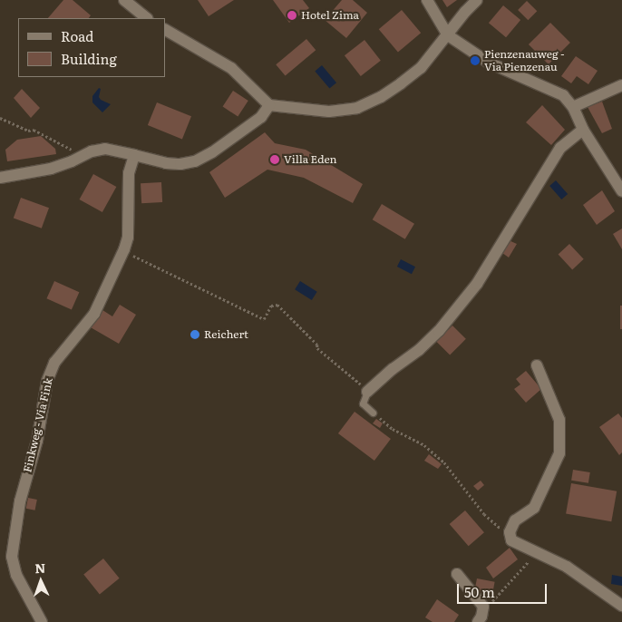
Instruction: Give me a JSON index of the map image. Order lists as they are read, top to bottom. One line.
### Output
{"streets":{"street":["Finkweg - Via Fink"]},"places":["Hotel Zima","Pienzenauweg - Via Pienzenau","Villa Eden","Reichert"],"legend":["Road","Building"],"scale_bar":"50 m","north":"top"}
